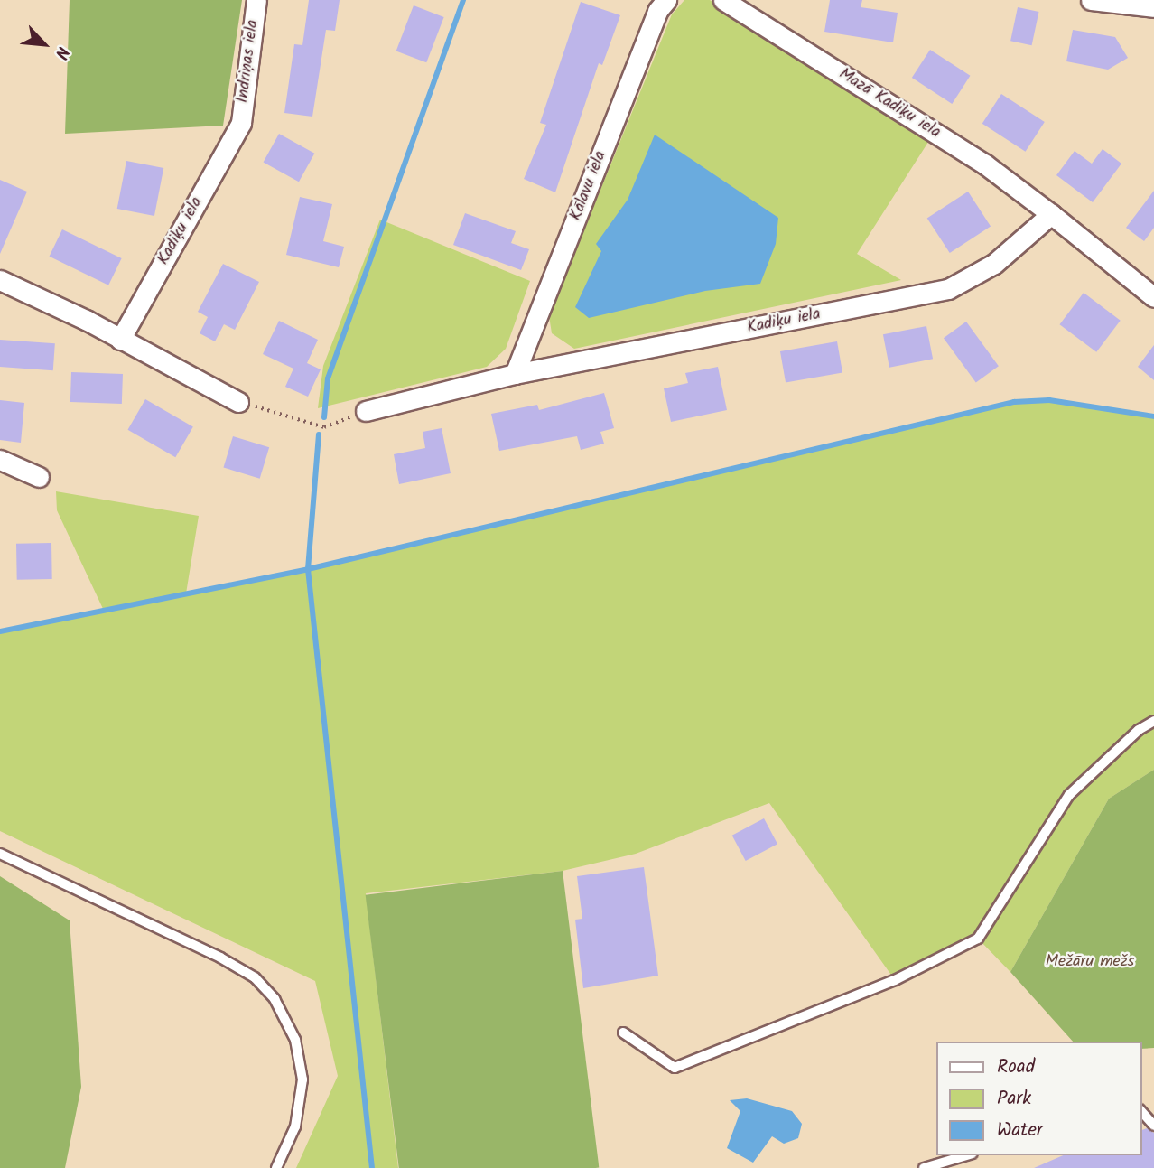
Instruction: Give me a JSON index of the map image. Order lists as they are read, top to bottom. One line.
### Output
{"streets":{"street":["Indriņas iela","Mazā Kadiķu iela","Kālavu iela","Kadiķu iela"]},"crossings":[["Indriņas iela","Kadiķu iela"],["Mazā Kadiķu iela","Kadiķu iela"],["Kālavu iela","Kadiķu iela"]],"parks":["Mežāru mežs"],"legend":["Road","Park","Water"],"north":"bottom right"}
